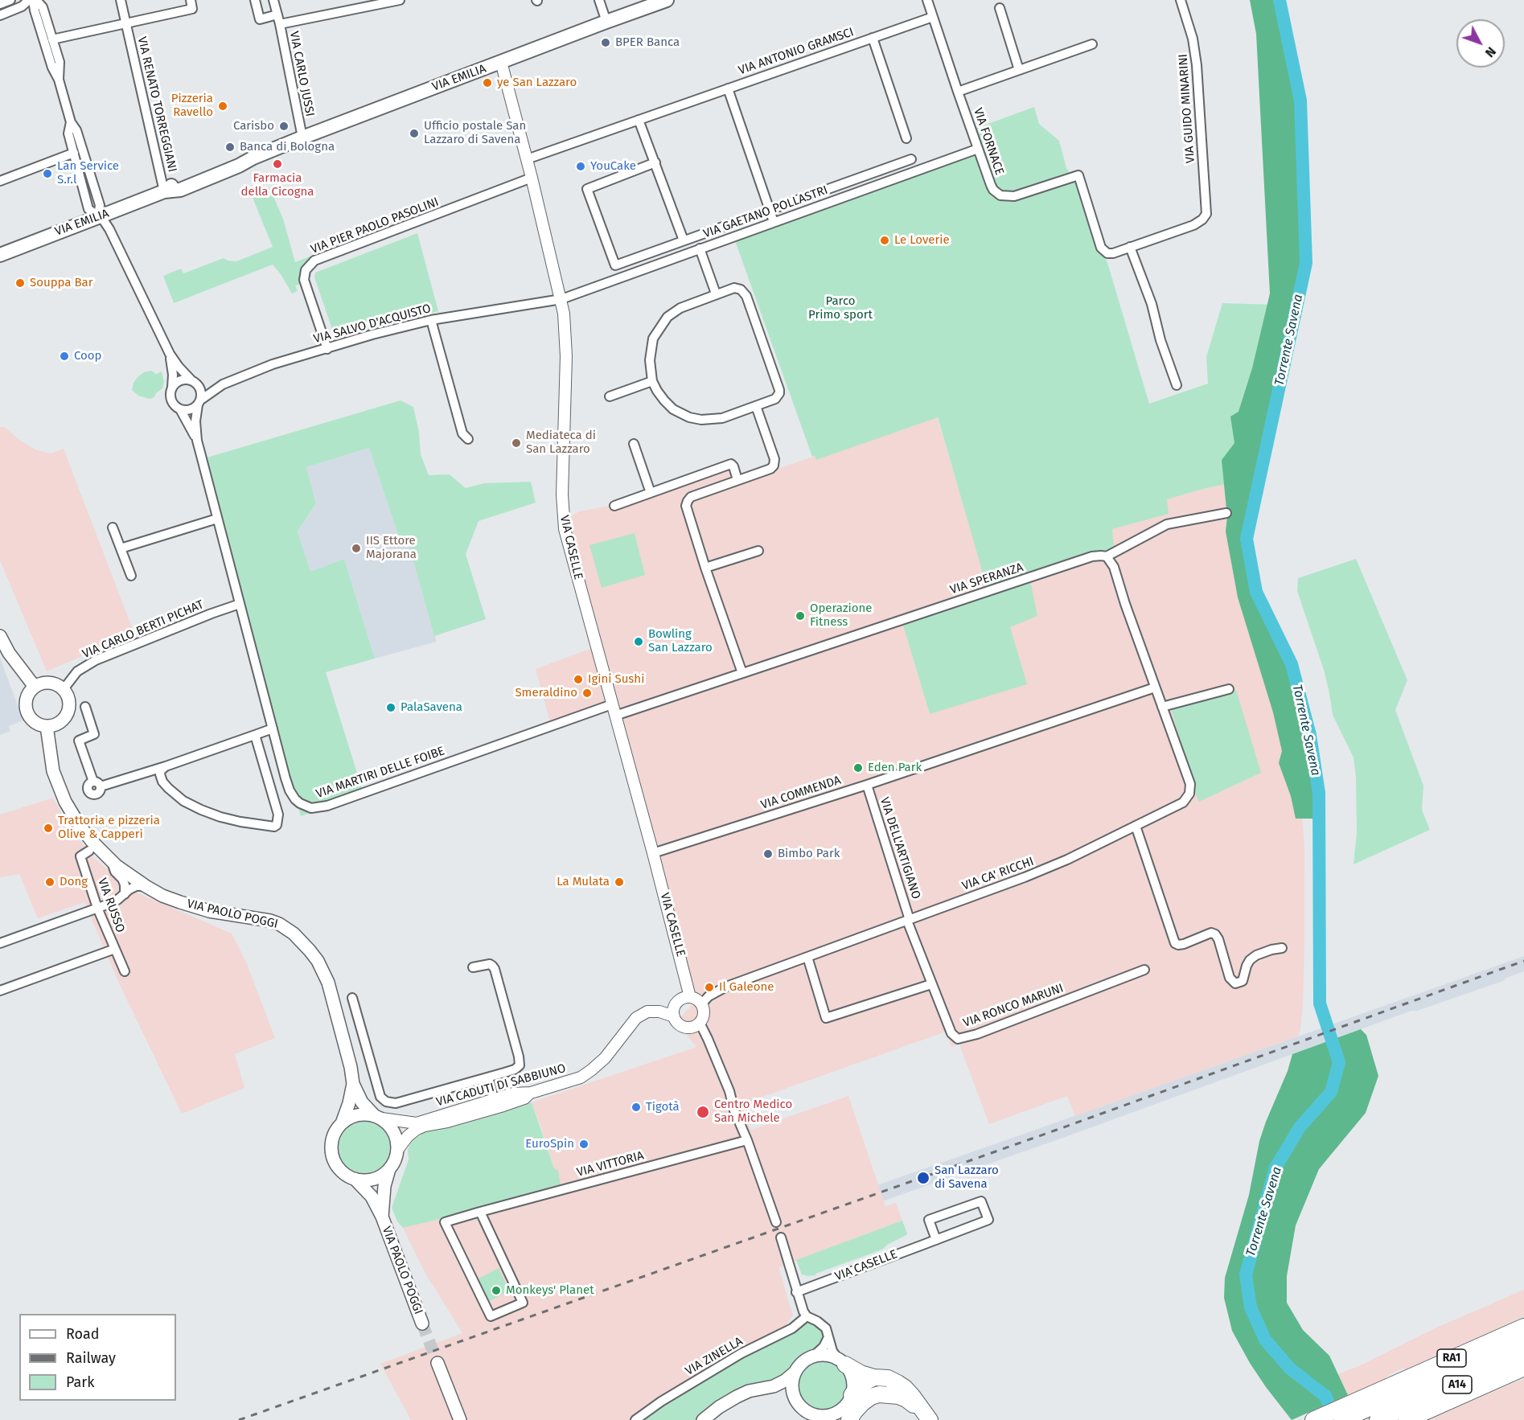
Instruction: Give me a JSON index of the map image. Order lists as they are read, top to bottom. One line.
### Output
{"streets":{"highway":["RA1","A14"],"main road":["VIA EMILIA","VIA PAOLO POGGI"],"street":["VIA ANTONIO GRAMSCI","VIA CARLO JUSSI","VIA RENATO TORREGGIANI","VIA GUIDO MINARINI","VIA FORNACE","VIA GAETANO POLLASTRI","VIA PIER PAOLO PASOLINI","VIA SALVO D'ACQUISTO","VIA CASELLE","VIA SPERANZA","VIA CARLO BERTI PICHAT","VIA MARTIRI DELLE FOIBE","VIA COMMENDA","VIA DELL'ARTIGIANO","VIA CA' RICCHI","VIA RUSSO","VIA RONCO MARUNI","VIA CADUTI DI SABBIUNO","VIA VITTORIA","VIA ZINELLA"]},"crossings":[["VIA ANTONIO GRAMSCI","VIA FORNACE"],["VIA ANTONIO GRAMSCI","VIA GAETANO POLLASTRI"],["VIA ANTONIO GRAMSCI","VIA CASELLE"],["VIA CARLO JUSSI","VIA EMILIA"],["VIA EMILIA","VIA RENATO TORREGGIANI"],["VIA EMILIA","VIA CASELLE"],["VIA EMILIA","VIA MARTIRI DELLE FOIBE"],["VIA GUIDO MINARINI","VIA FORNACE"],["VIA FORNACE","VIA GAETANO POLLASTRI"],["VIA GAETANO POLLASTRI","VIA SALVO D'ACQUISTO"],["VIA GAETANO POLLASTRI","VIA CASELLE"],["VIA PIER PAOLO PASOLINI","VIA SALVO D'ACQUISTO"],["VIA PIER PAOLO PASOLINI","VIA CASELLE"],["VIA SALVO D'ACQUISTO","VIA CASELLE"],["VIA CASELLE","VIA SPERANZA"],["VIA CASELLE","VIA MARTIRI DELLE FOIBE"],["VIA CASELLE","VIA COMMENDA"],["VIA CASELLE","VIA CA' RICCHI"],["VIA CASELLE","VIA CADUTI DI SABBIUNO"],["VIA CARLO BERTI PICHAT","VIA MARTIRI DELLE FOIBE"],["VIA CARLO BERTI PICHAT","VIA PAOLO POGGI"],["VIA COMMENDA","VIA DELL'ARTIGIANO"],["VIA DELL'ARTIGIANO","VIA CA' RICCHI"],["VIA DELL'ARTIGIANO","VIA RONCO MARUNI"],["VIA CA' RICCHI","VIA RONCO MARUNI"],["VIA CA' RICCHI","VIA CADUTI DI SABBIUNO"],["VIA PAOLO POGGI","VIA CADUTI DI SABBIUNO"],["RA1","A14"]],"water":["Torrente Savena"],"parks":["Parco Primo sport"],"places":["BPER Banca","ye San Lazzaro","Pizzeria Ravello","Carisbo","Ufficio postale San Lazzaro di Savena","Banca di Bologna","Farmacia della Cicogna","YouCake","Lan Service S.r.l","Le Loverie","Souppa Bar","Coop","Mediateca di San Lazzaro","IIS Ettore Majorana","Operazione Fitness","Bowling San Lazzaro","Igini Sushi","Smeraldino","PalaSavena","Eden Park","Trattoria e pizzeria Olive & Capperi","Bimbo Park","Dong","La Mulata","Il Galeone","Tigotà","Centro Medico San Michele","EuroSpin","San Lazzaro di Savena","Monkeys' Planet"],"legend":["Road","Railway","Park"],"north":"bottom right"}
